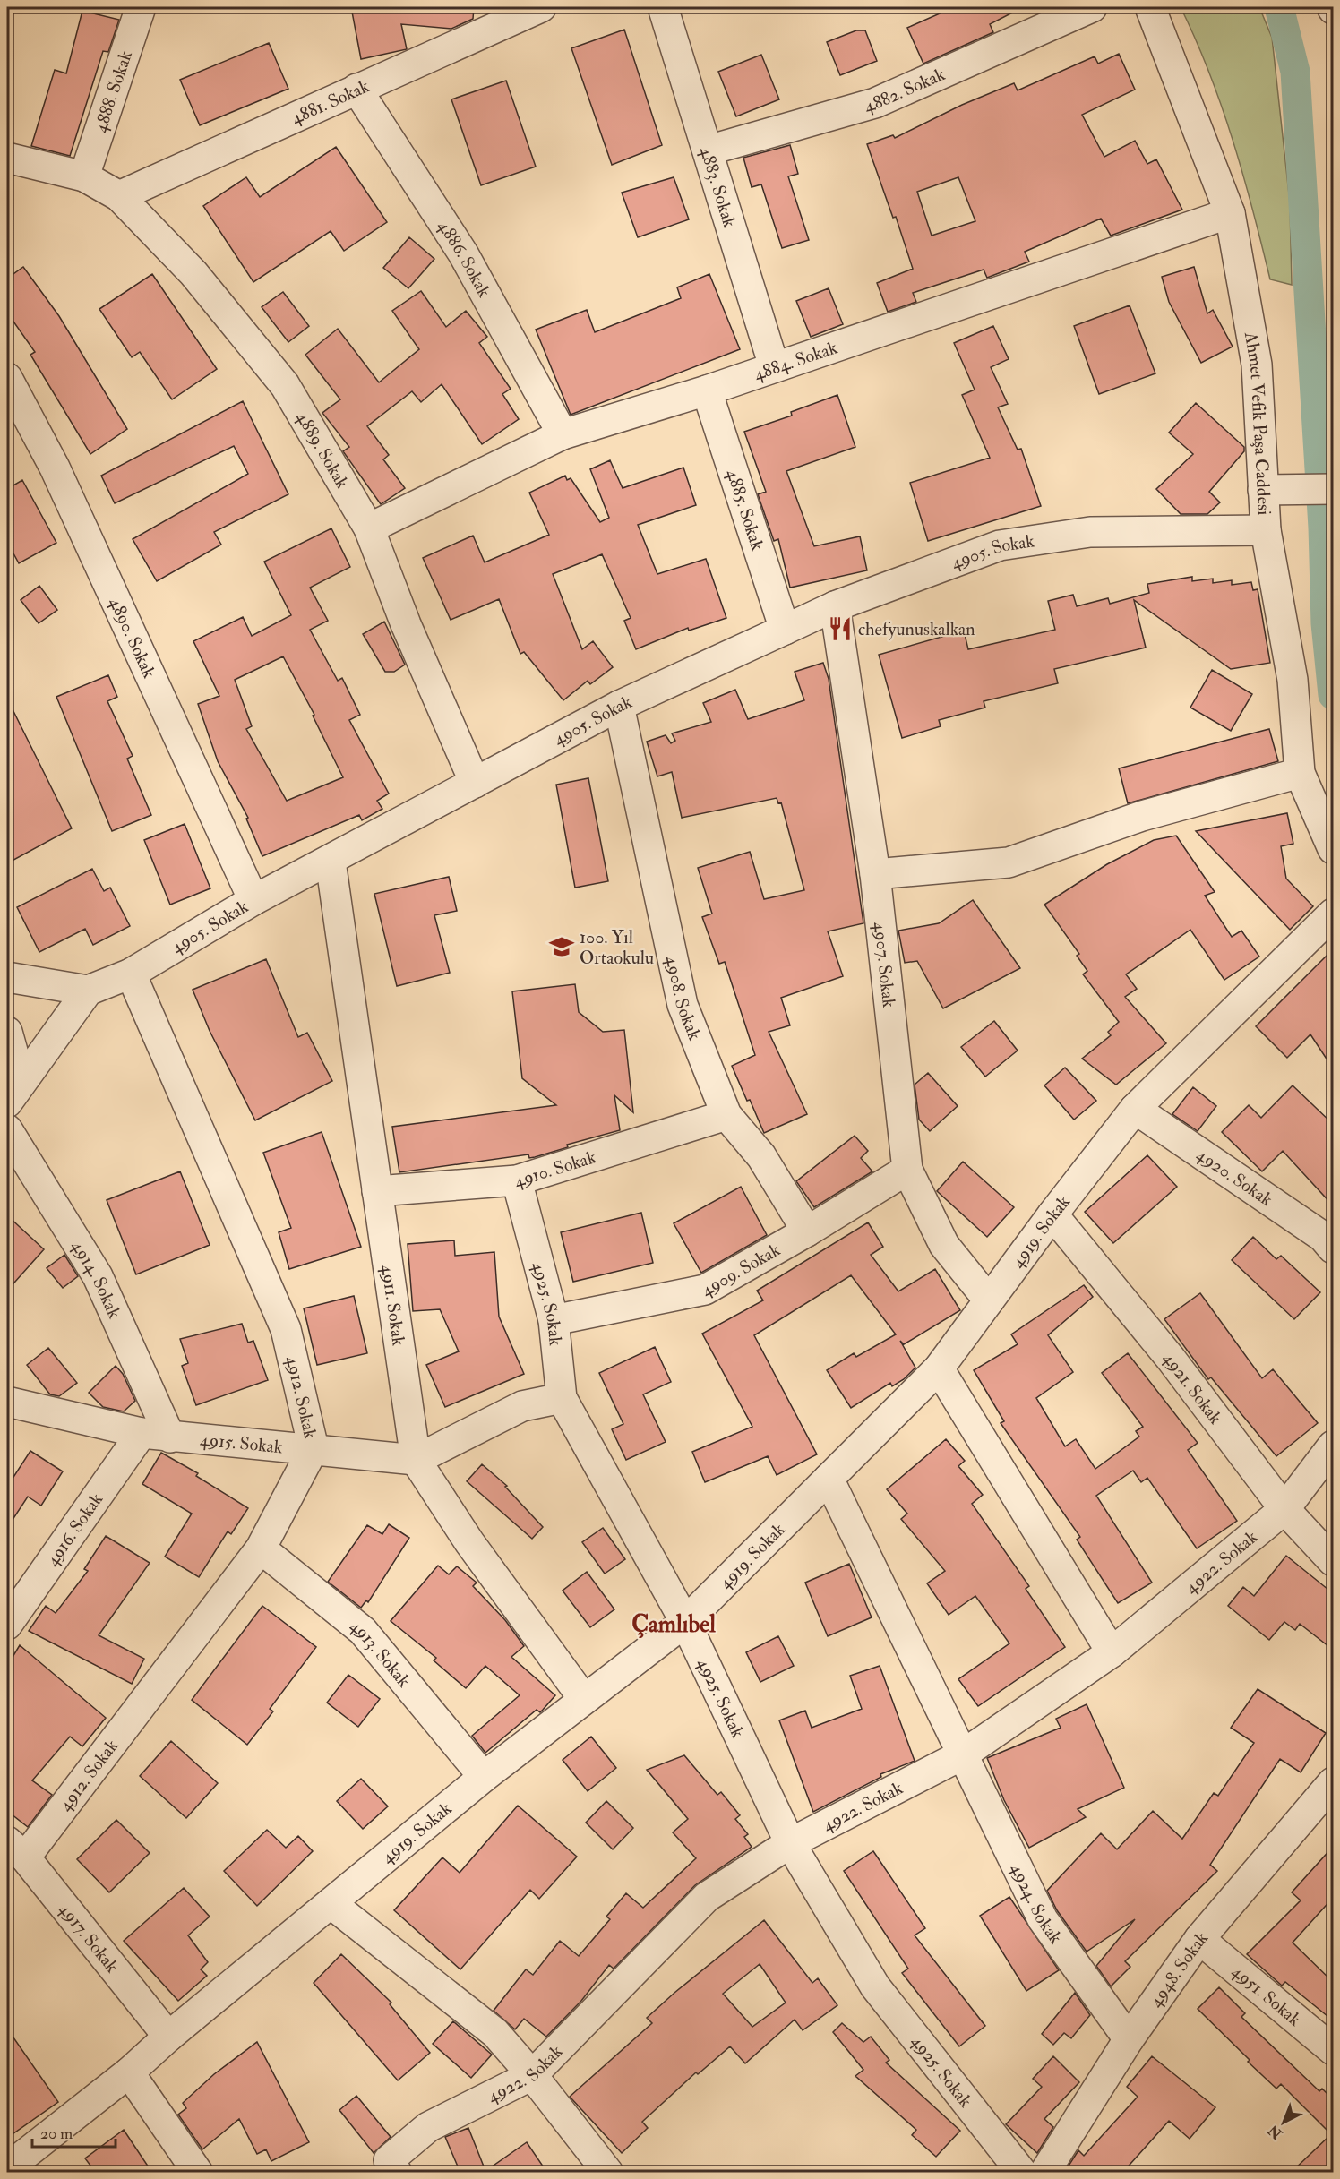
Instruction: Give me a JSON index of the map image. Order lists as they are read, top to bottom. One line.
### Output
{"streets":{"street":["4882. Sokak","4888. Sokak","4881. Sokak","4883. Sokak","4886. Sokak","4884. Sokak","Ahmet Vefik Paşa Caddesi","4889. Sokak","4885. Sokak","4905. Sokak","4890. Sokak","4907. Sokak","4908. Sokak","4910. Sokak","4920. Sokak","4919. Sokak","4909. Sokak","4914. Sokak","4911. Sokak","4925. Sokak","4921. Sokak","4912. Sokak","4915. Sokak","4916. Sokak","4922. Sokak","4913. Sokak","4924. Sokak","4917. Sokak","4948. Sokak","4951. Sokak"]},"crossings":[["4882. Sokak","4883. Sokak"],["4888. Sokak","4889. Sokak"],["4881. Sokak","4886. Sokak"],["4881. Sokak","4889. Sokak"],["4883. Sokak","4884. Sokak"],["4886. Sokak","4884. Sokak"],["4884. Sokak","Ahmet Vefik Paşa Caddesi"],["4884. Sokak","4889. Sokak"],["4884. Sokak","4885. Sokak"],["Ahmet Vefik Paşa Caddesi","4905. Sokak"],["4889. Sokak","4905. Sokak"],["4885. Sokak","4905. Sokak"],["4905. Sokak","4890. Sokak"],["4905. Sokak","4907. Sokak"],["4905. Sokak","4908. Sokak"],["4905. Sokak","4911. Sokak"],["4905. Sokak","4912. Sokak"],["4907. Sokak","4919. Sokak"],["4907. Sokak","4909. Sokak"],["4908. Sokak","4910. Sokak"],["4908. Sokak","4909. Sokak"],["4910. Sokak","4911. Sokak"],["4910. Sokak","4925. Sokak"],["4920. Sokak","4919. Sokak"],["4919. Sokak","4911. Sokak"],["4919. Sokak","4925. Sokak"],["4919. Sokak","4921. Sokak"],["4919. Sokak","4913. Sokak"],["4919. Sokak","4924. Sokak"],["4919. Sokak","4917. Sokak"],["4909. Sokak","4925. Sokak"],["4914. Sokak","4915. Sokak"],["4914. Sokak","4916. Sokak"],["4911. Sokak","4915. Sokak"],["4925. Sokak","4922. Sokak"],["4921. Sokak","4922. Sokak"],["4912. Sokak","4915. Sokak"],["4912. Sokak","4913. Sokak"],["4912. Sokak","4917. Sokak"],["4915. Sokak","4916. Sokak"],["4922. Sokak","4924. Sokak"],["4924. Sokak","4948. Sokak"],["4948. Sokak","4951. Sokak"]],"districts":["Çamlıbel"],"places":{"restaurant":["chefyunuskalkan"],"school or university":["100. Yıl Ortaokulu"]},"scale_bar":"20 m","north":"bottom left"}
